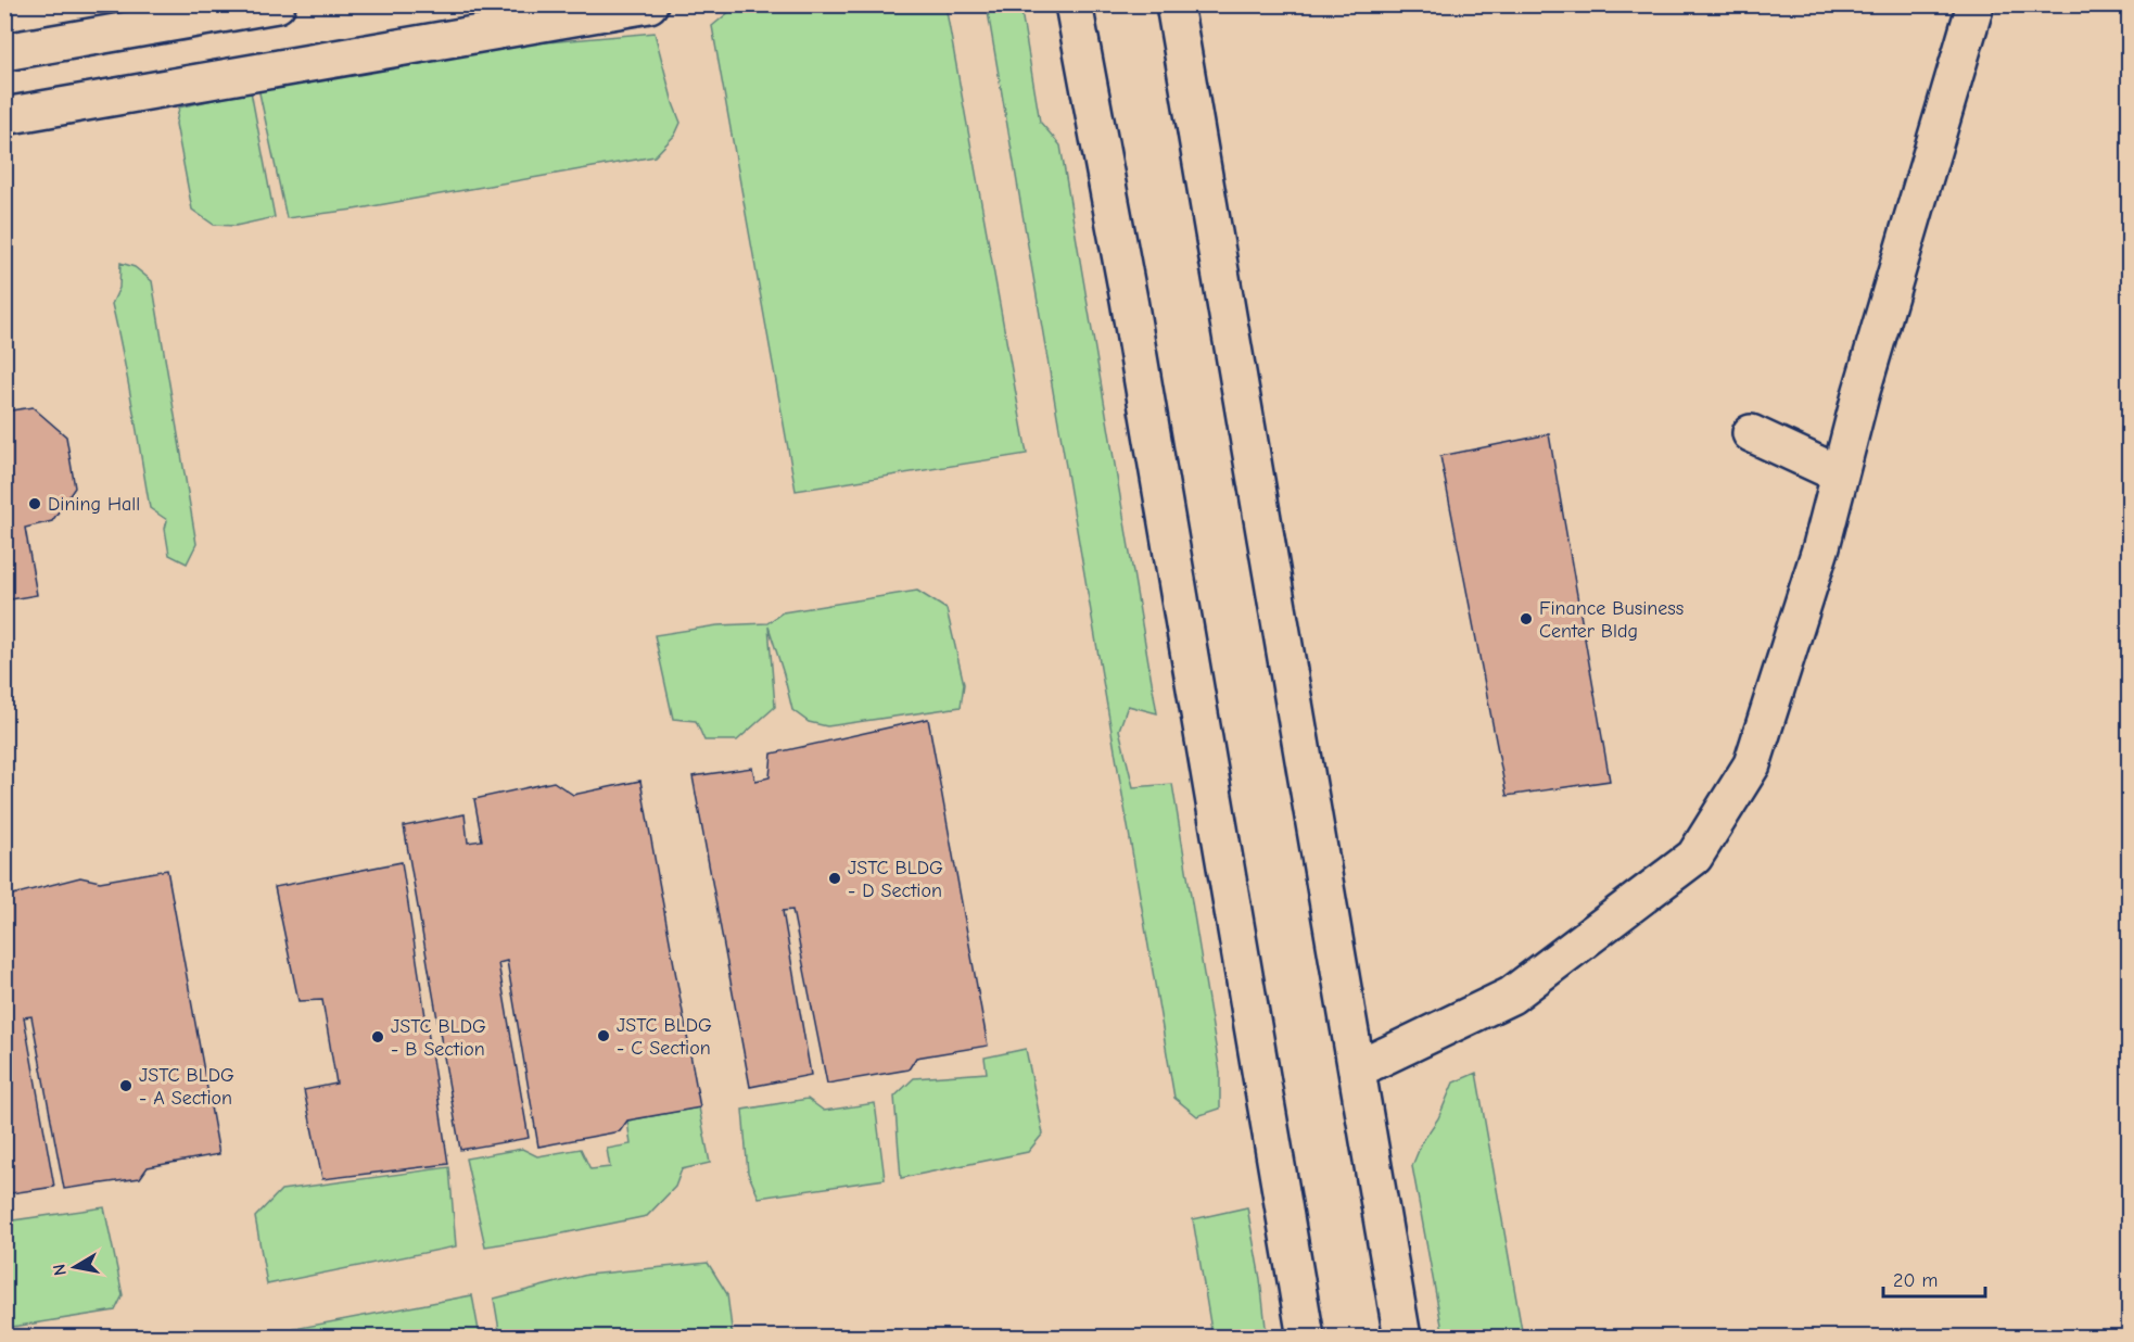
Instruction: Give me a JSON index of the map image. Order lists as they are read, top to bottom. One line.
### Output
{"places":["Dining Hall","Finance Business Center Bldg","JSTC BLDG - D Section","JSTC BLDG - C Section","JSTC BLDG - B Section","JSTC BLDG - A Section"],"scale_bar":"20 m","north":"left"}
